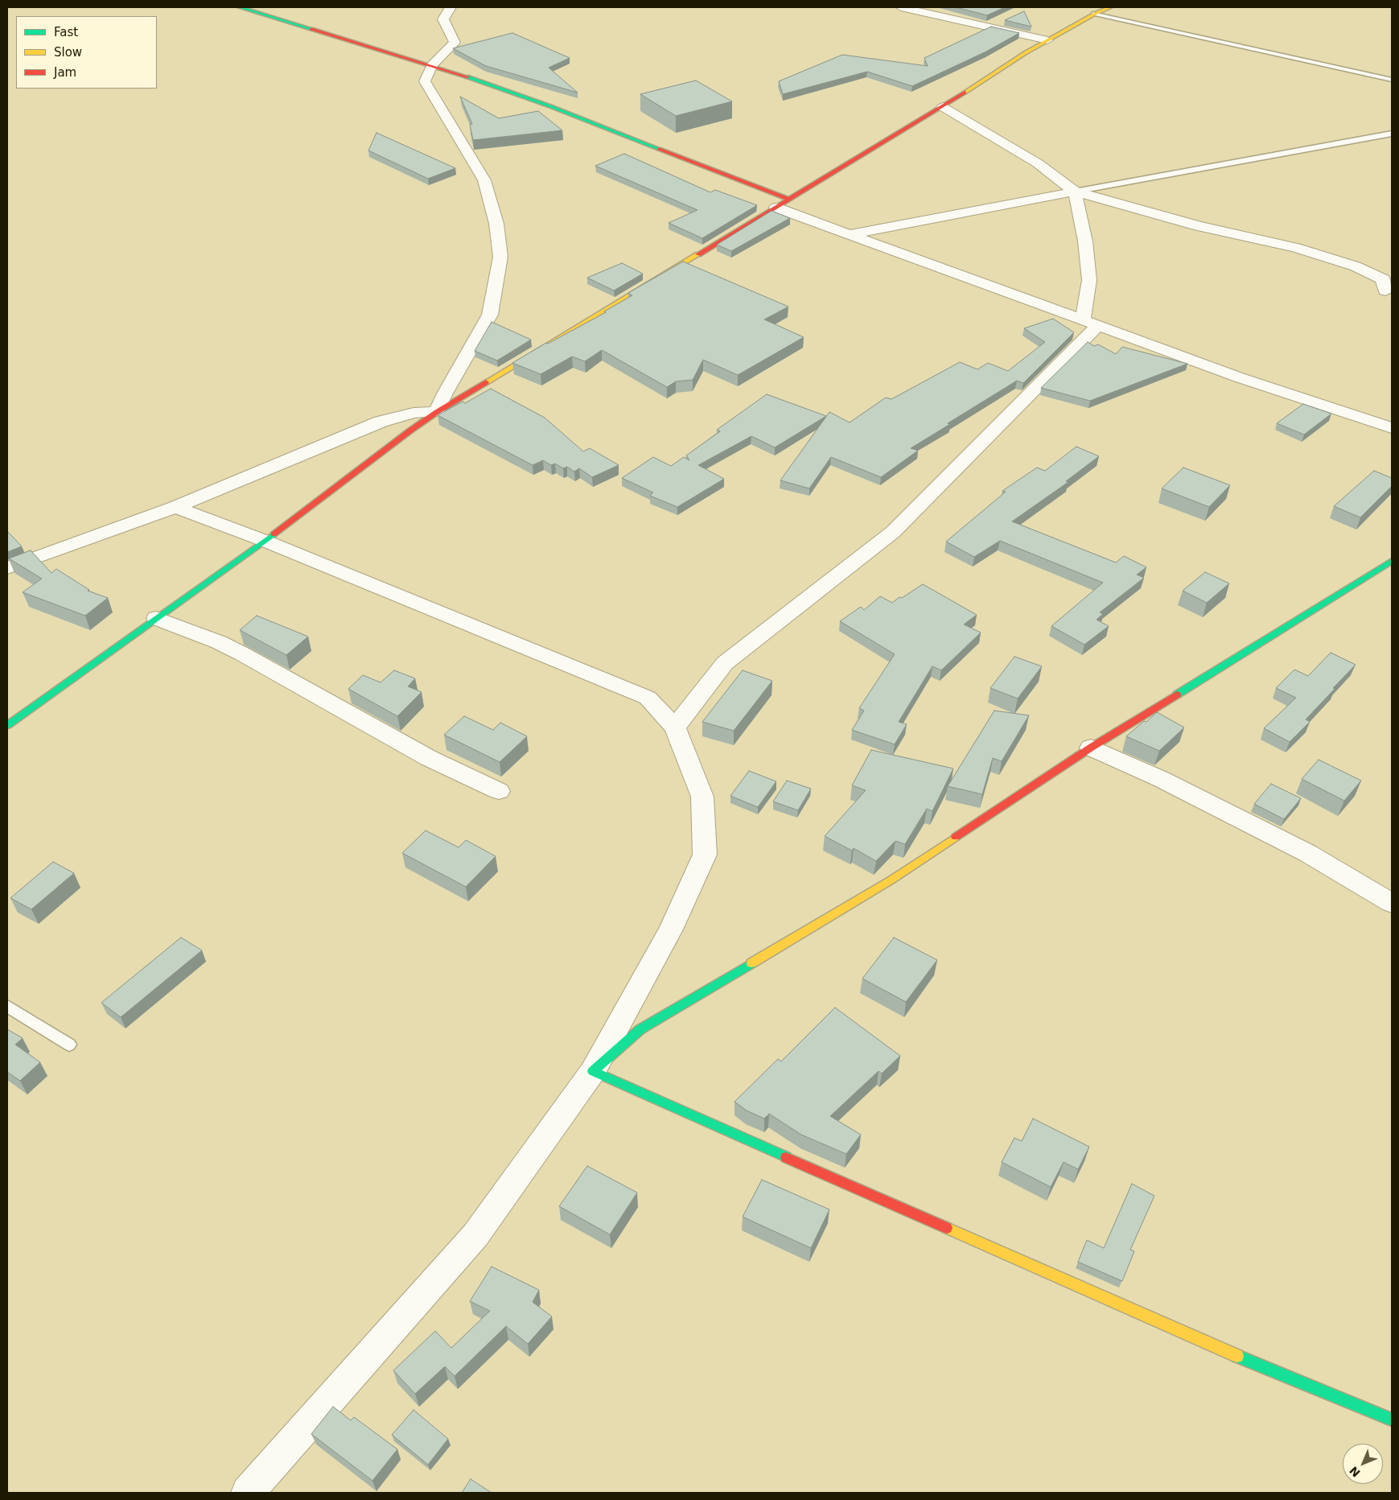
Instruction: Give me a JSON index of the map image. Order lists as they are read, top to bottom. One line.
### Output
{"legend":["Fast","Slow","Jam"],"north":"bottom left"}
